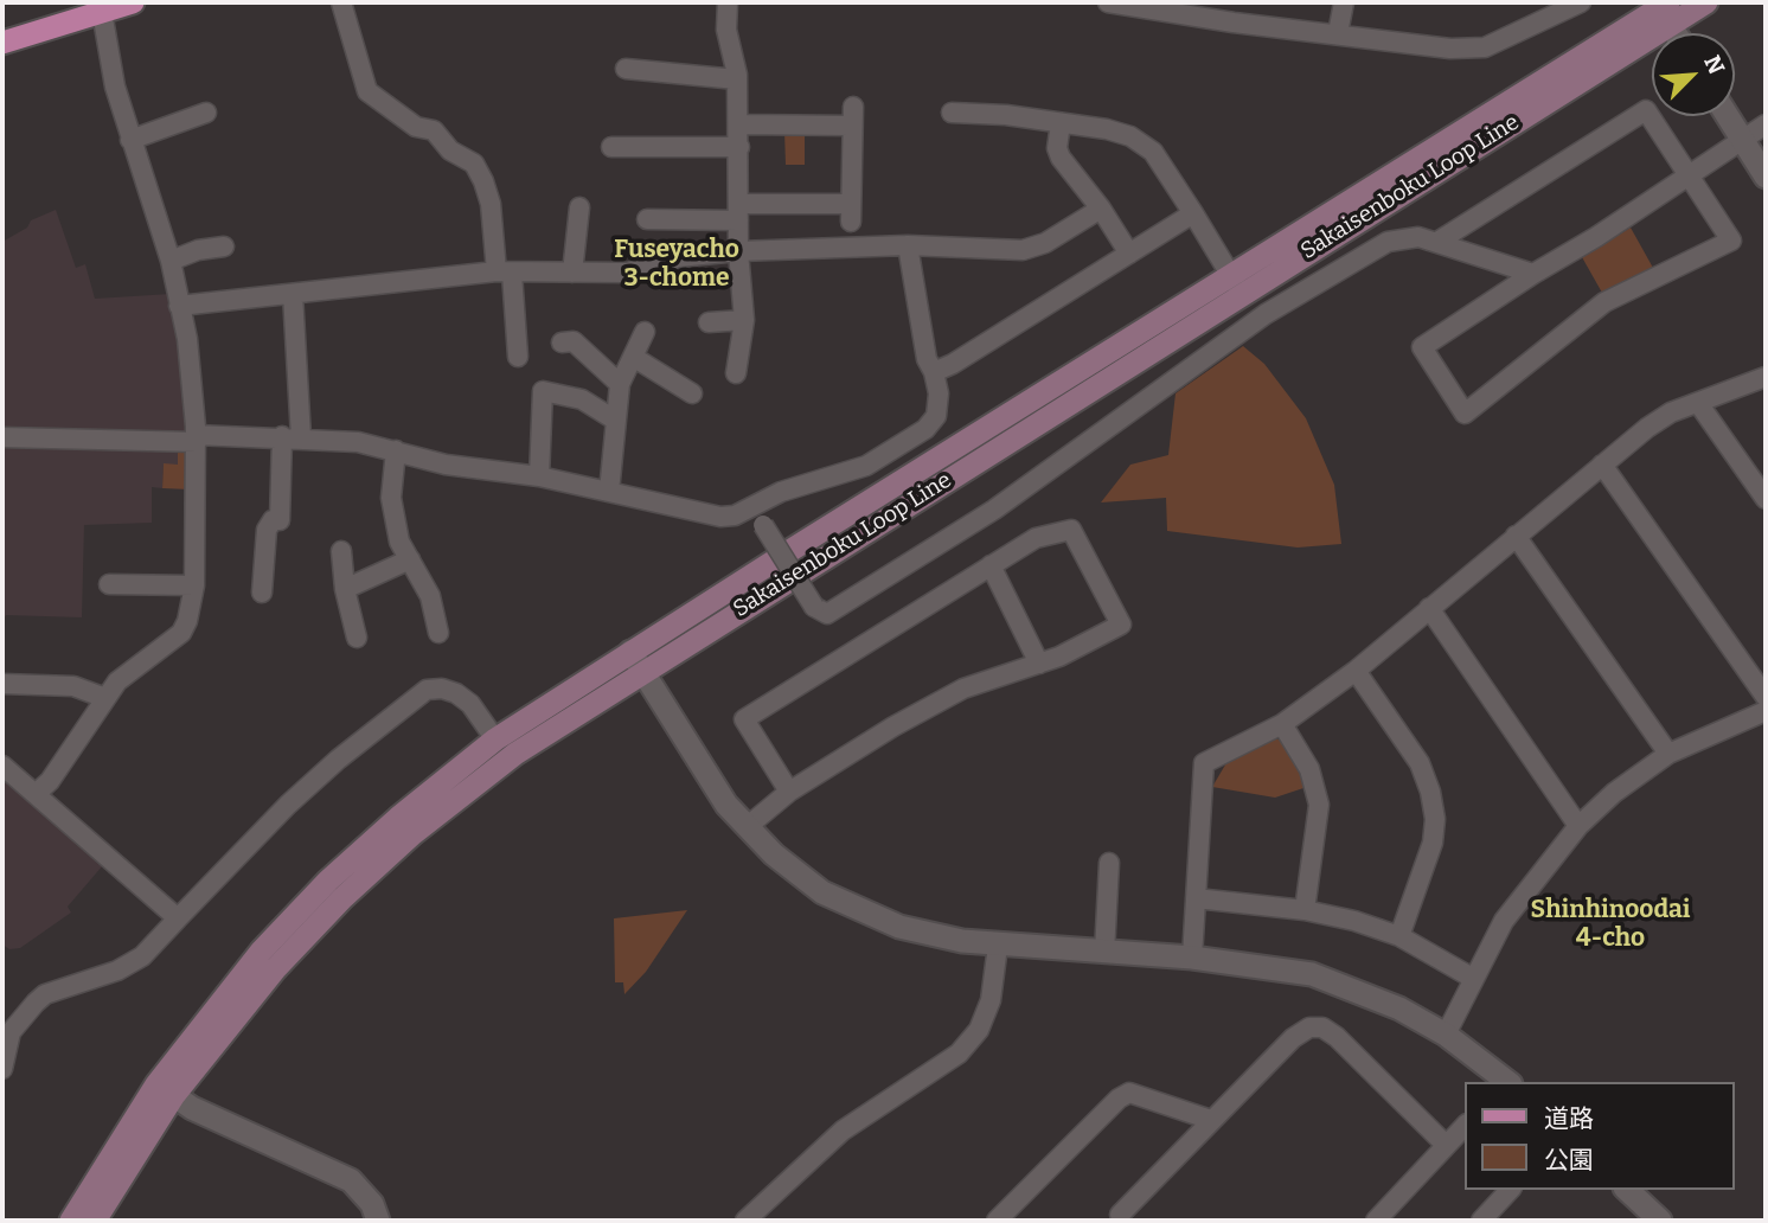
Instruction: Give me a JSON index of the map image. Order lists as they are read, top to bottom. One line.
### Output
{"streets":{"main road":["Sakaisenboku Loop Line"]},"districts":["Fuseyacho 3-chome","Shinhinoodai 4-cho"],"legend":["道路","公園"],"north":"top right"}
